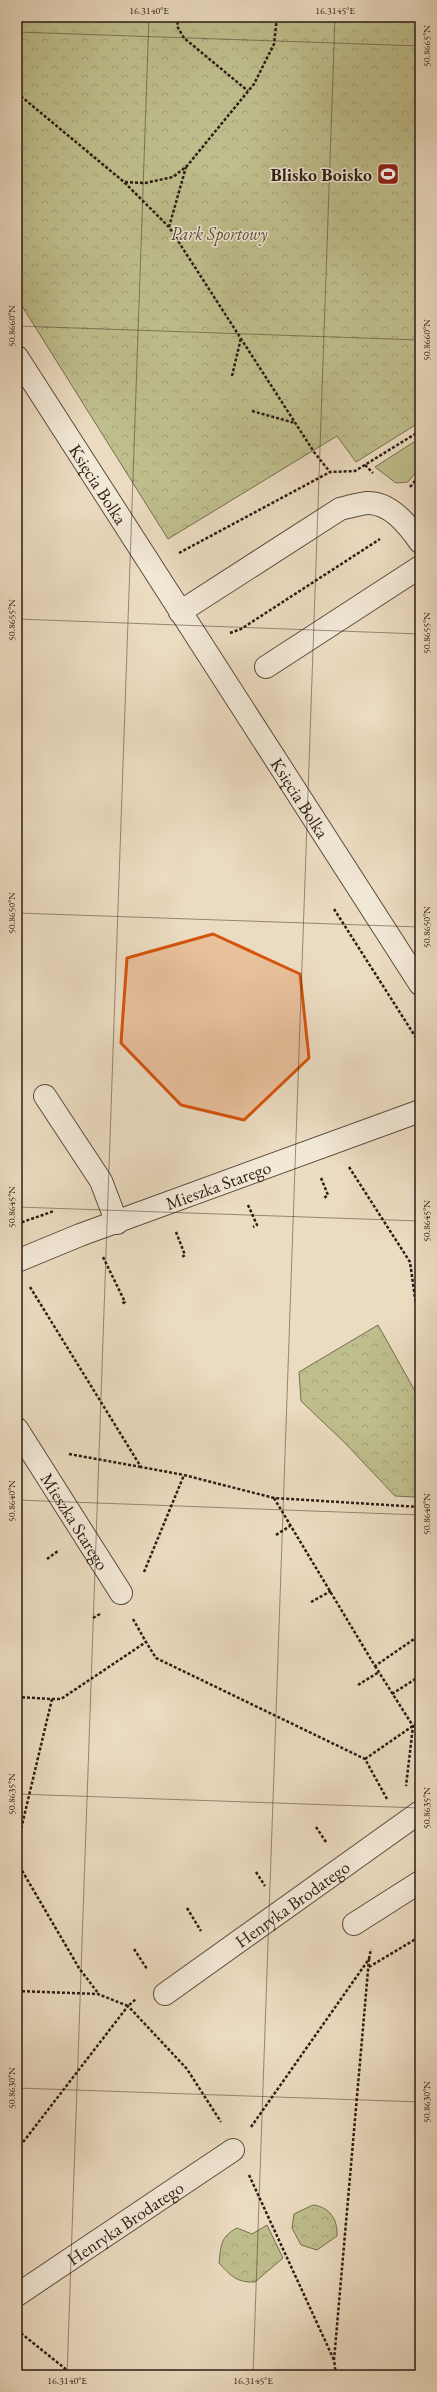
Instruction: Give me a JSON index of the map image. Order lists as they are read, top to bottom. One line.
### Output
{"streets":{"street":["Księcia Bolka","Mieszka Starego","Henryka Brodatego"]},"parks":["Park Sportowy"],"places":{"sports":["Blisko Boisko"]},"coordinates":["16.3140°E","16.3145°E","50.8665°N","50.8660°N","50.8655°N","50.8650°N","50.8645°N","50.8640°N","50.8635°N","50.8630°N"]}
